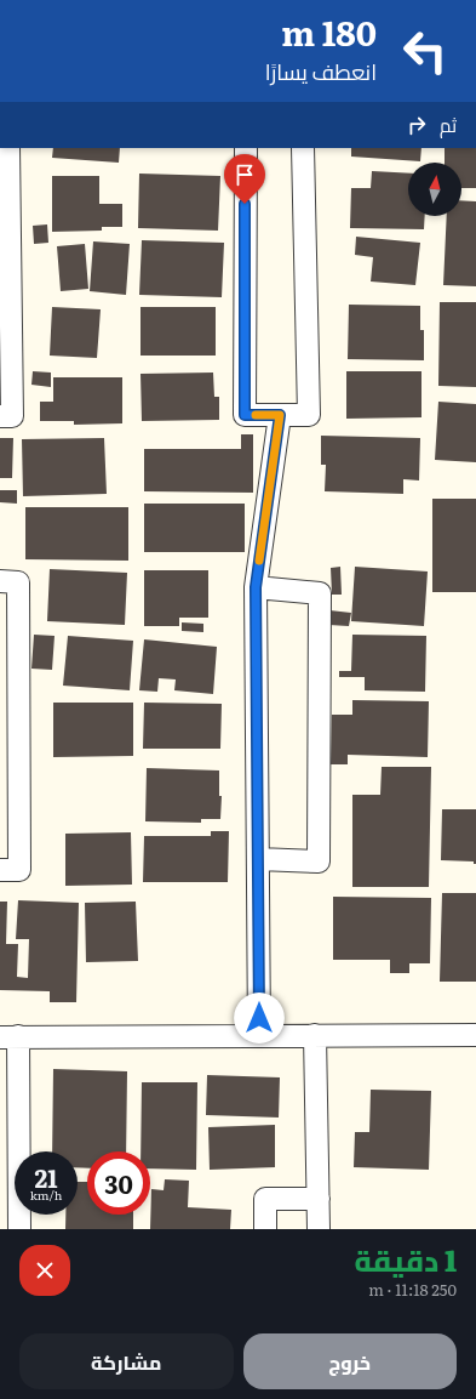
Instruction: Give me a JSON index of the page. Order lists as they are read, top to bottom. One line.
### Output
{"north":"top","page":{"turn":["180 m","انعطف يسارًا"],"then":"ثم","speed":"21 km/h","limit":"30","heading":["1 دقيقة","250 m · 11:18"],"buttons":["خروج","مشاركة"]}}
